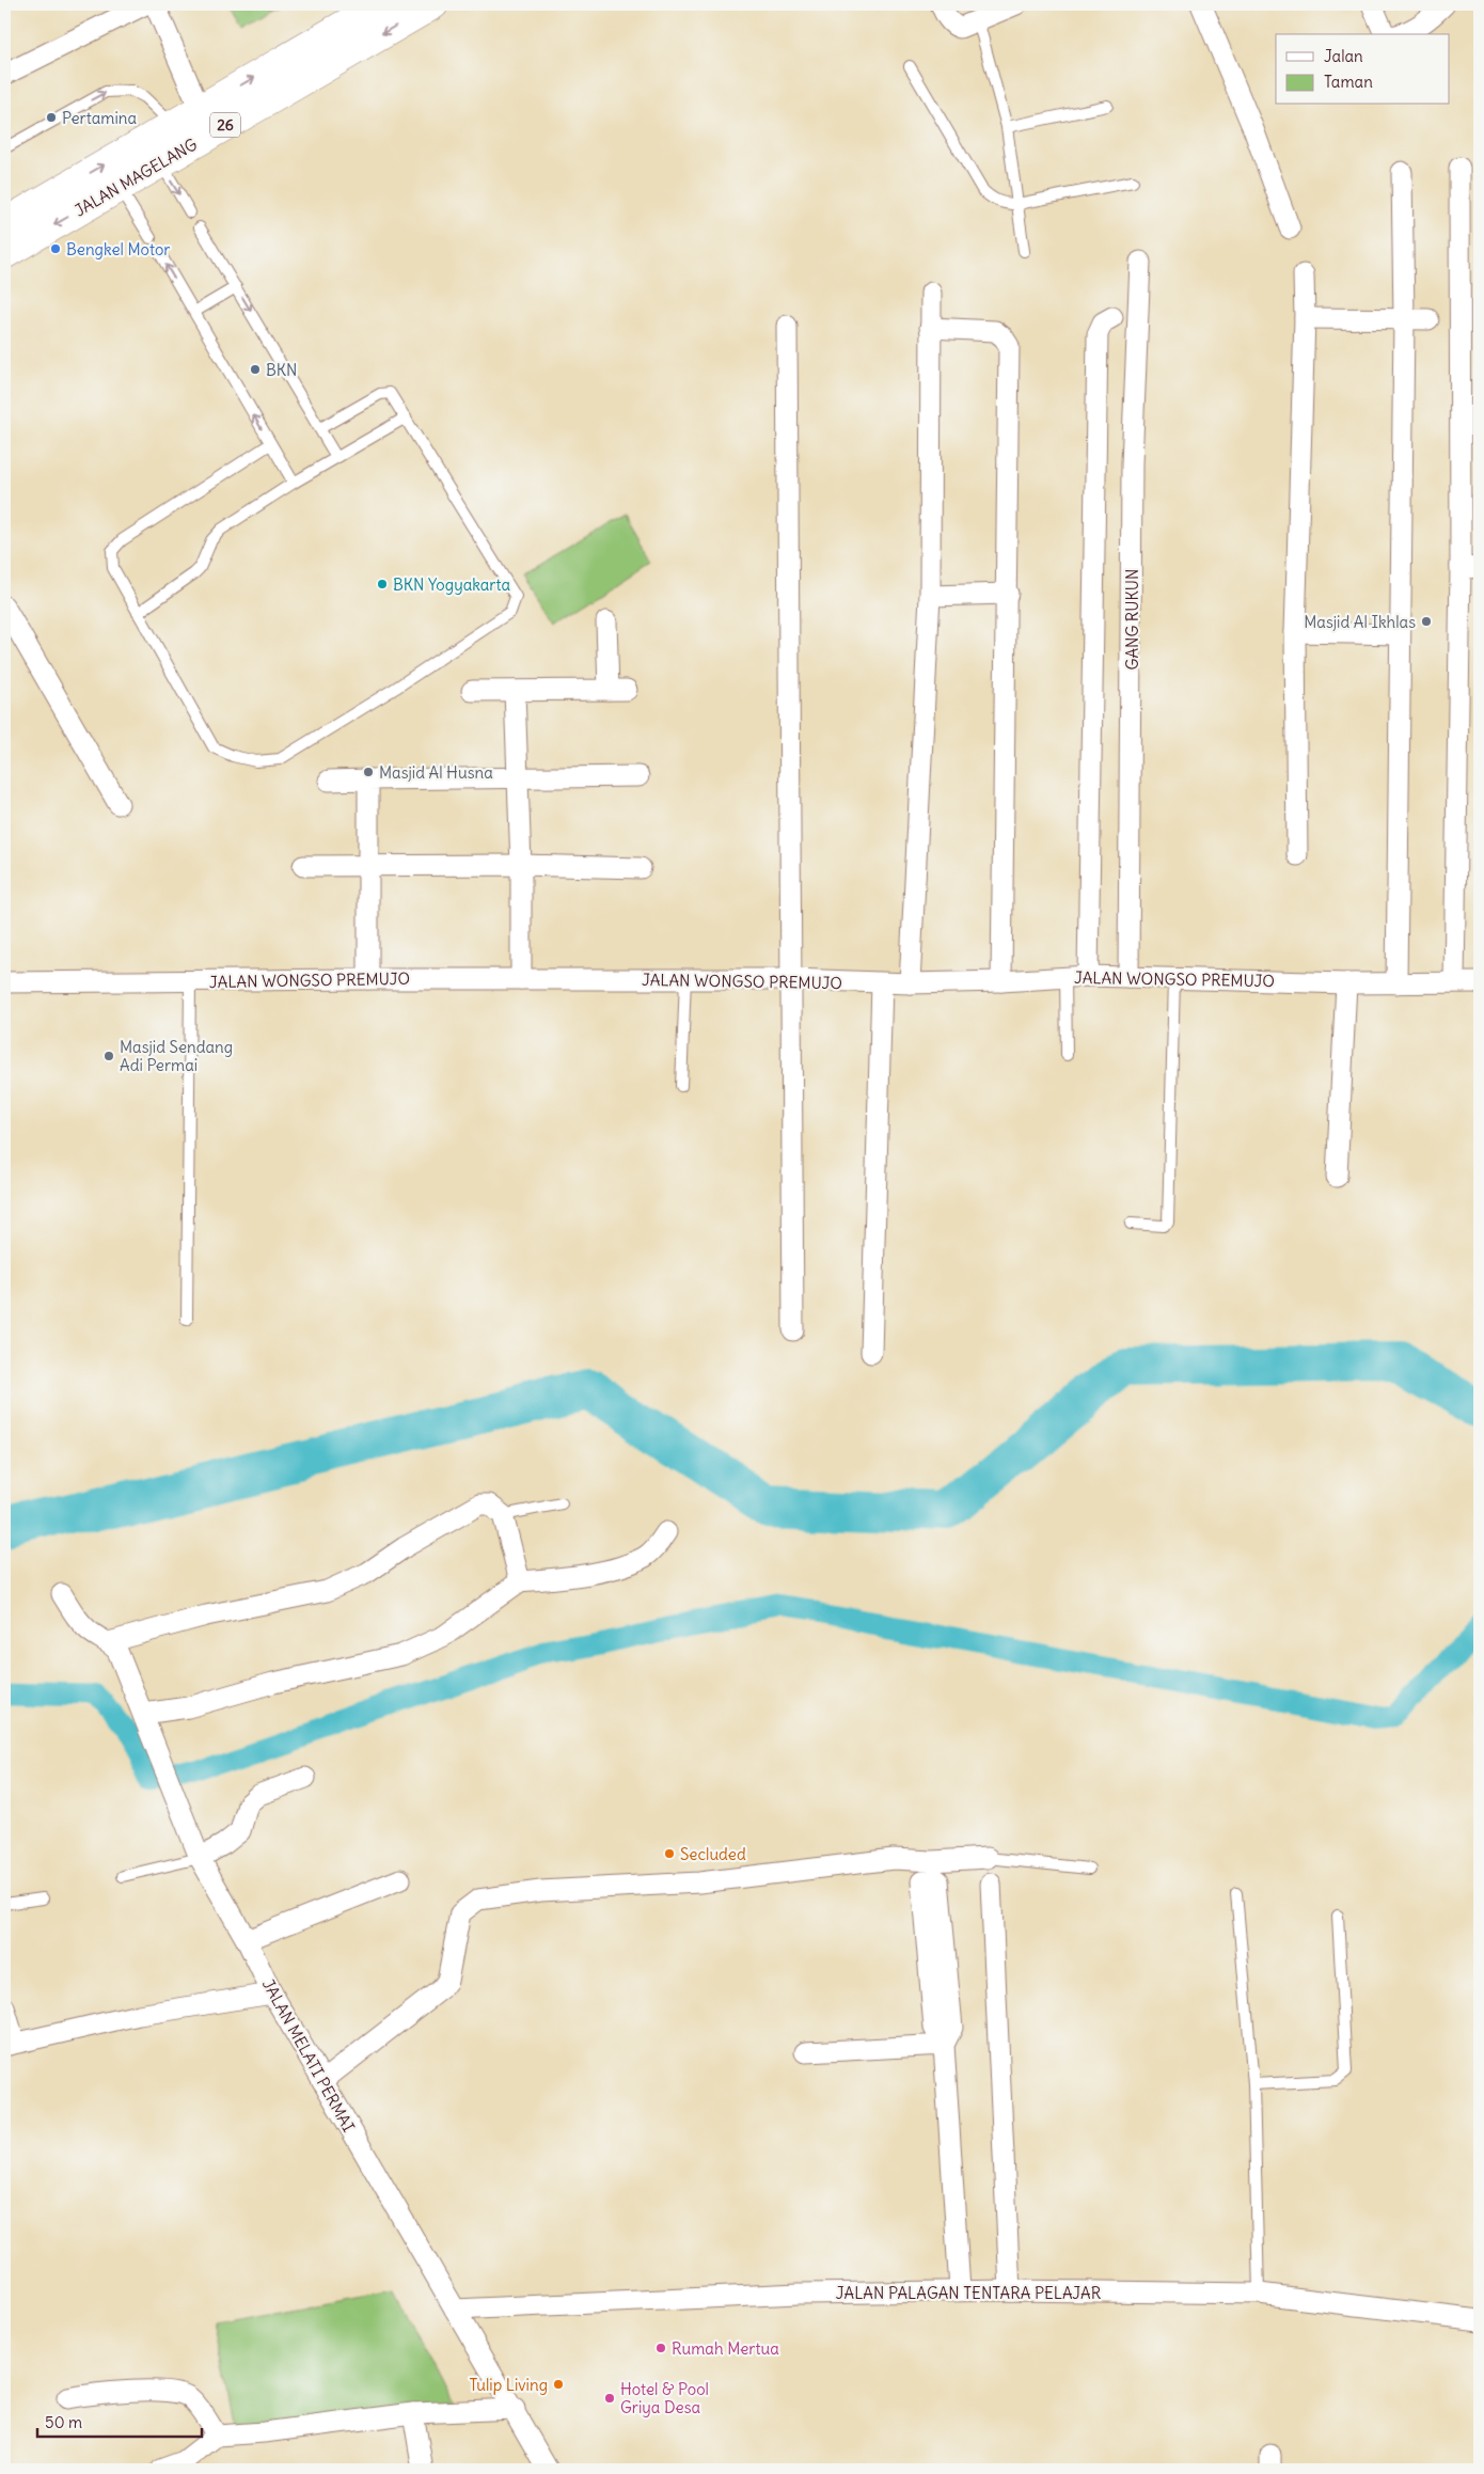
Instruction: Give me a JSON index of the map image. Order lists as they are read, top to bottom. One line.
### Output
{"streets":{"highway":["26","JALAN MAGELANG"],"street":["GANG RUKUN","JALAN WONGSO PREMUJO","JALAN MELATI PERMAI","JALAN PALAGAN TENTARA PELAJAR"]},"crossings":[["GANG RUKUN","JALAN WONGSO PREMUJO"],["JALAN MELATI PERMAI","JALAN PALAGAN TENTARA PELAJAR"]],"places":["Pertamina","Bengkel Motor","BKN","BKN Yogyakarta","Masjid Al Ikhlas","Masjid Al Husna","Masjid Sendang Adi Permai","Secluded","Rumah Mertua","Tulip Living","Hotel & Pool Griya Desa"],"legend":["Jalan","Taman"],"scale_bar":"50 m"}
